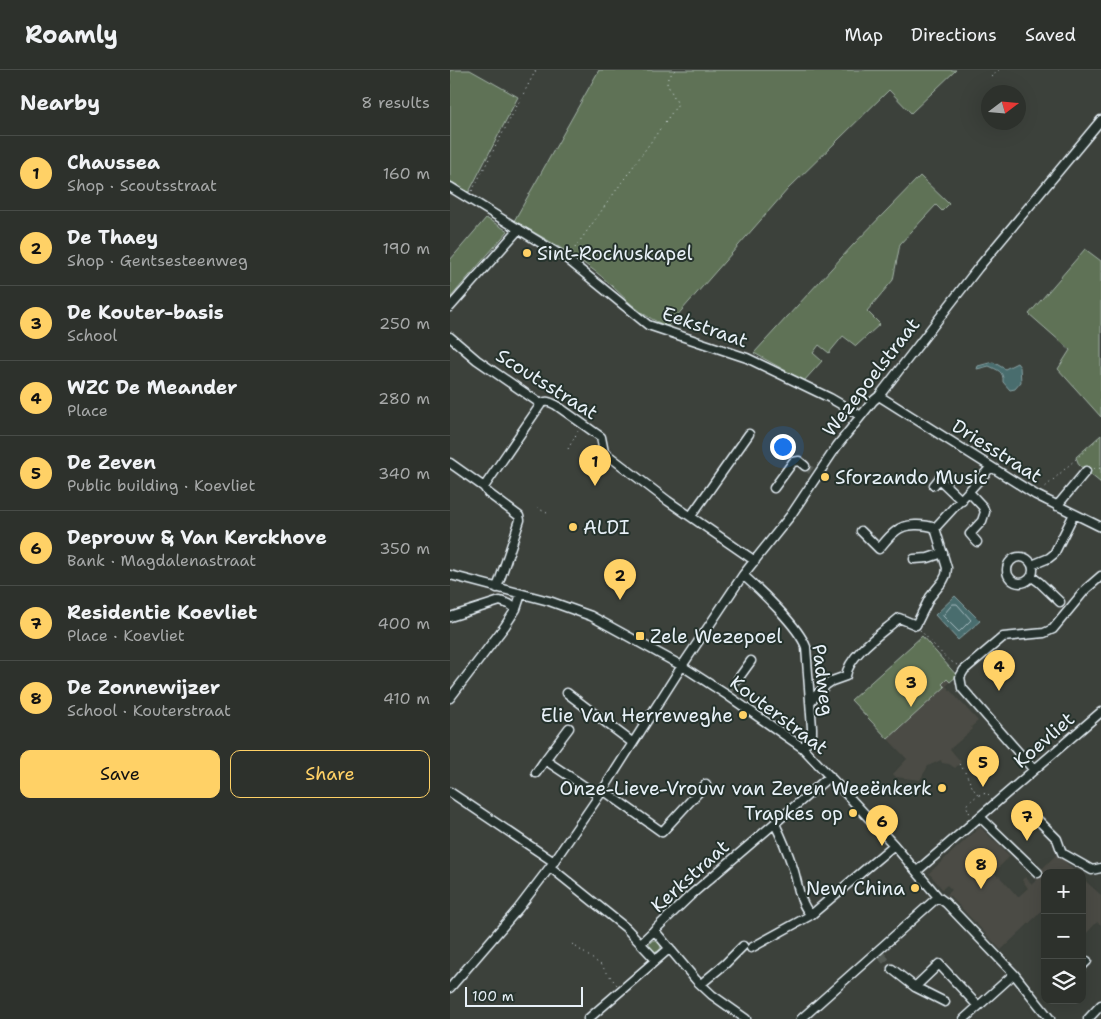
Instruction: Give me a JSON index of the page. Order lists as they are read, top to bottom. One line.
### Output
{"streets":{"street":["Eekstraat","Wezepoelstraat","Scoutsstraat","Driesstraat","Padweg","Kouterstraat","Koevliet","Kerkstraat"]},"crossings":[["Eekstraat","Wezepoelstraat"],["Wezepoelstraat","Scoutsstraat"],["Wezepoelstraat","Driesstraat"],["Wezepoelstraat","Padweg"],["Wezepoelstraat","Kouterstraat"],["Padweg","Kouterstraat"],["Kouterstraat","Koevliet"],["Kouterstraat","Kerkstraat"]],"places":{"other":["Sint-Rochuskapel","Sforzando Music","ALDI","Elie Van Herreweghe","Onze-Lieve-Vrouw van Zeven Weeënkerk","Trapkes op","New China"],"transit":["Zele Wezepoel"]},"scale_bar":"100 m","north":"right","page":{"header":"Roamly","nav":["Map","Directions","Saved"],"heading":["Nearby","8 results"],"list":[{"mark":"1","name":"Chaussea","note":"Shop · Scoutsstraat","value":"160 m"},{"mark":"2","name":"De Thaey","note":"Shop · Gentsesteenweg","value":"190 m"},{"mark":"3","name":"De Kouter-basis","note":"School","value":"250 m"},{"mark":"4","name":"WZC De Meander","note":"Place","value":"280 m"},{"mark":"5","name":"De Zeven","note":"Public building · Koevliet","value":"340 m"},{"mark":"6","name":"Deprouw & Van Kerckhove","note":"Bank · Magdalenastraat","value":"350 m"},{"mark":"7","name":"Residentie Koevliet","note":"Place · Koevliet","value":"400 m"},{"mark":"8","name":"De Zonnewijzer","note":"School · Kouterstraat","value":"410 m"}],"pins":["1","2","4","3","5","7","6","8"],"buttons":["Save","Share"],"map_buttons":["+","−"],"scale":"100 m"}}
